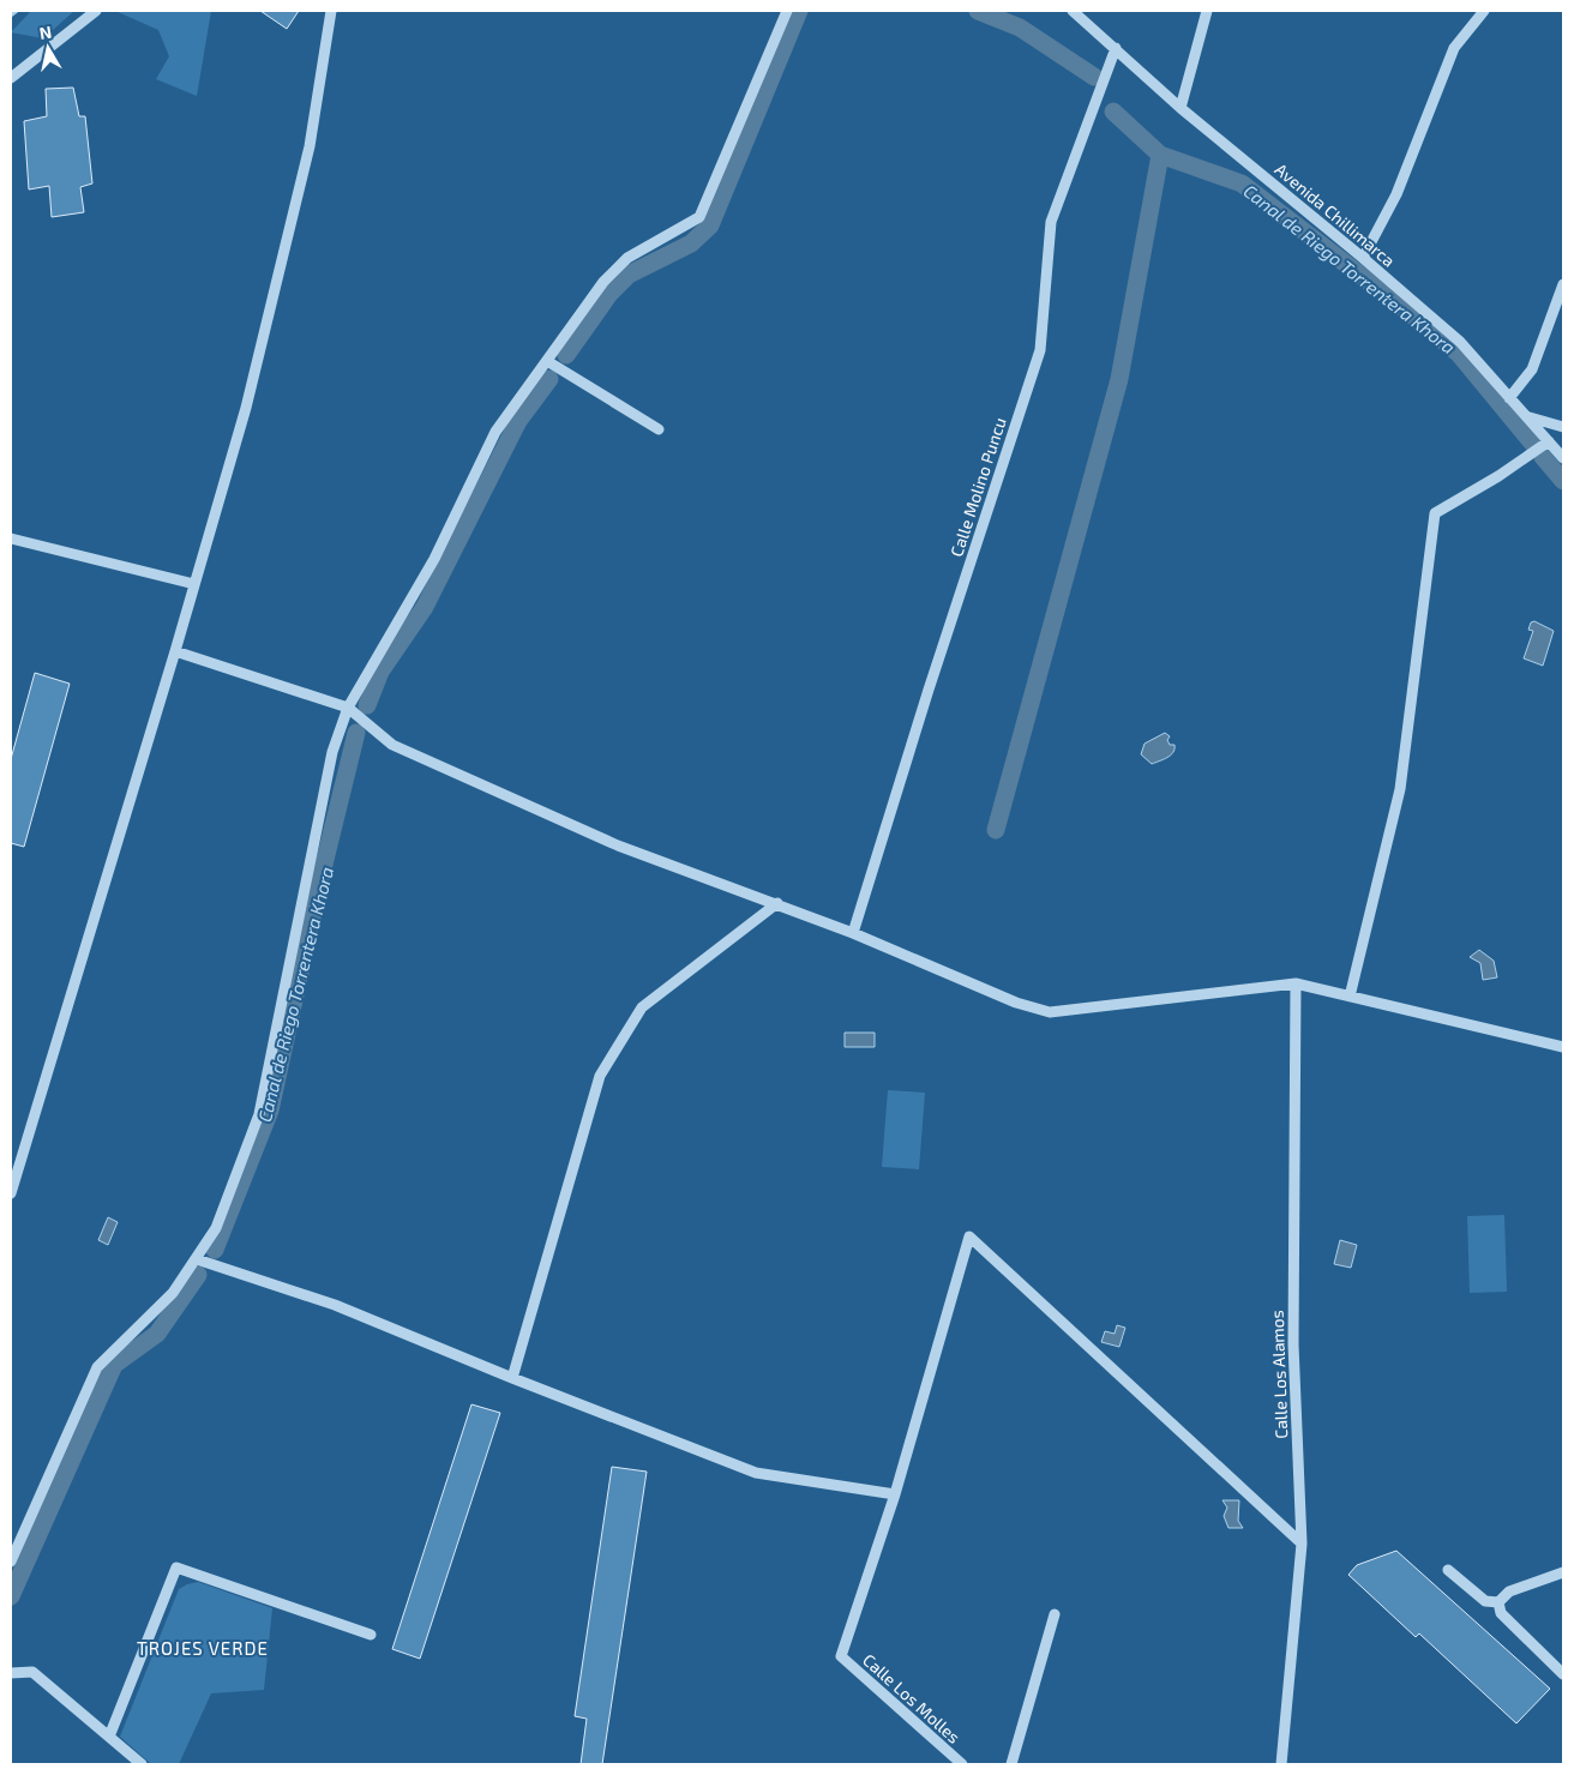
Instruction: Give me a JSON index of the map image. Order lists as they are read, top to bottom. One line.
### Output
{"streets":{"street":["Avenida Chillimarca","Calle Molino Puncu","Calle Los Alamos","Calle Los Molles"]},"crossings":[["Avenida Chillimarca","Calle Molino Puncu"]],"districts":["TROJES VERDE"],"water":["Canal de Riego Torrentera Khora"],"north":"top"}
